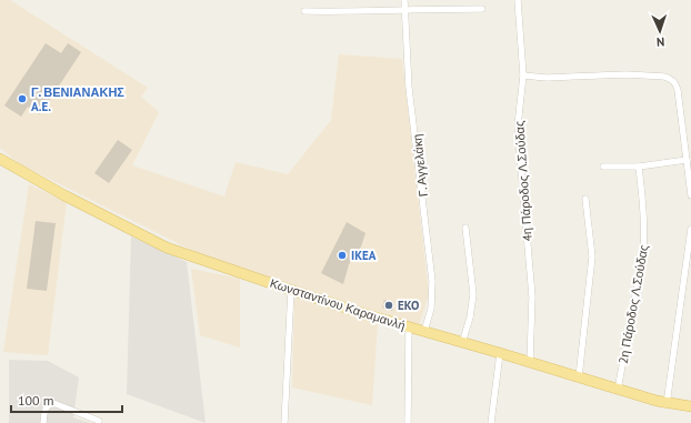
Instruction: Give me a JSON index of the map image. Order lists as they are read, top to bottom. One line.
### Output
{"streets":{"main road":["Κωνσταντίνου Καραμανλή"],"street":["Γ. Αγγελάκη","4η Πάροδος Λ.Σούδας","2η Πάροδος Λ.Σούδας"]},"crossings":[["Γ. Αγγελάκη","Κωνσταντίνου Καραμανλή"],["4η Πάροδος Λ.Σούδας","Κωνσταντίνου Καραμανλή"],["Κωνσταντίνου Καραμανλή","2η Πάροδος Λ.Σούδας"]],"places":["Γ. ΒΕΝΙΑΝΑΚΗΣ A.E.","IKEA","EKO"],"scale_bar":"100 m","north":"bottom"}
